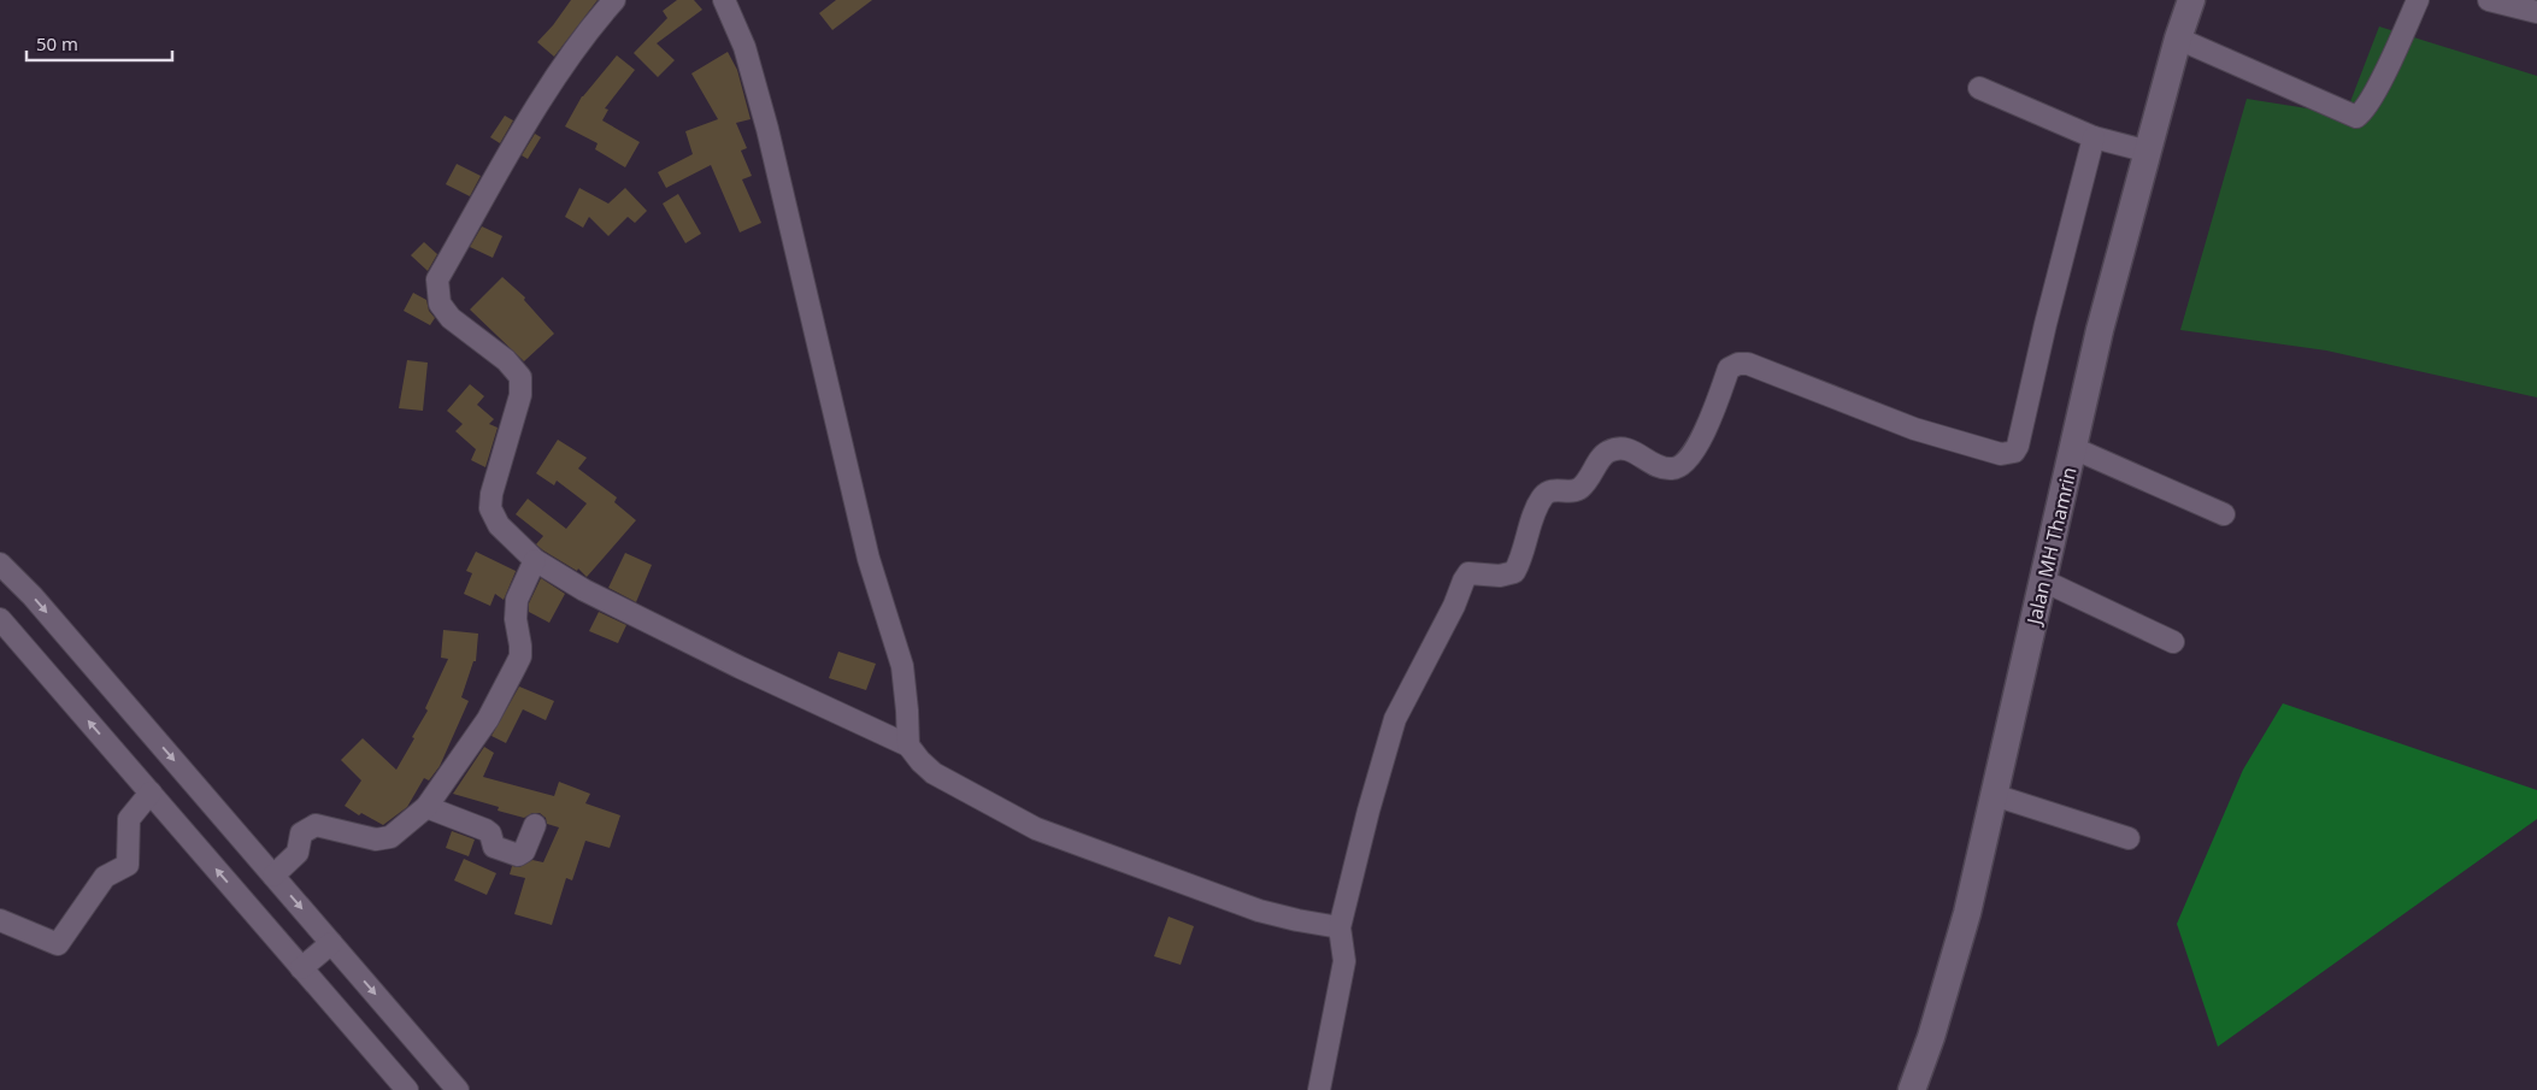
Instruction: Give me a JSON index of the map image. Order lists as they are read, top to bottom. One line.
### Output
{"streets":{"street":["Jalan MH Thamrin"]},"scale_bar":"50 m"}
